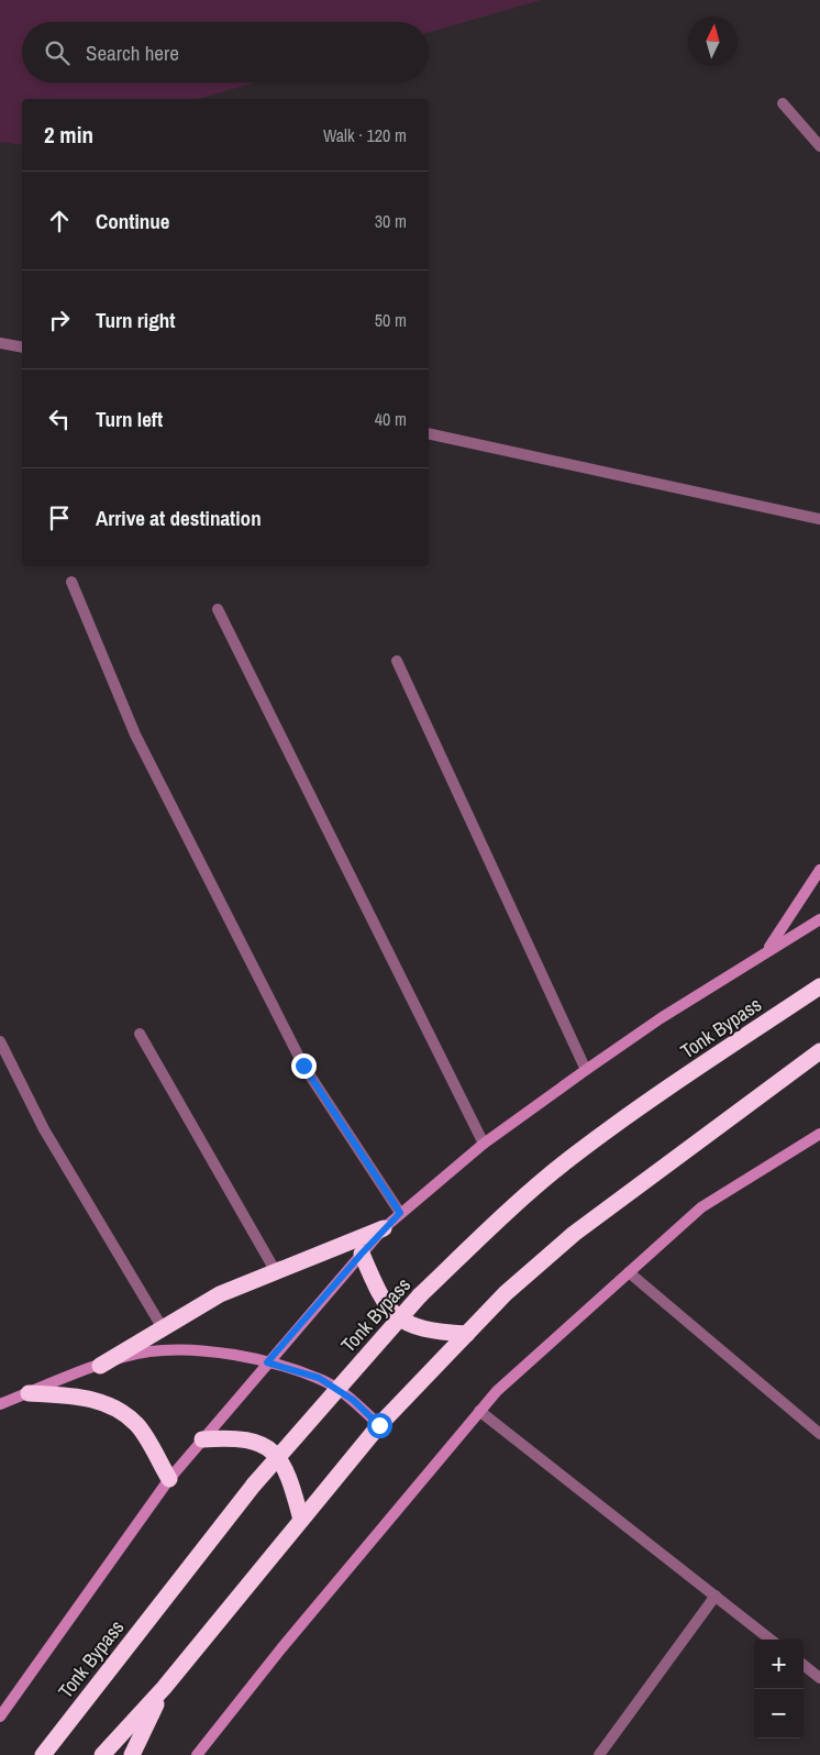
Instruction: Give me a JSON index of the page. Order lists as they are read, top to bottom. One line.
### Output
{"streets":{"highway":["Tonk Bypass"]},"north":"top","page":{"search":"Search here","heading":["2 min","Walk · 120 m"],"list":[["Continue","30 m"],["Turn right","50 m"],["Turn left","40 m"],"Arrive at destination"],"map_buttons":["+","−"]}}
